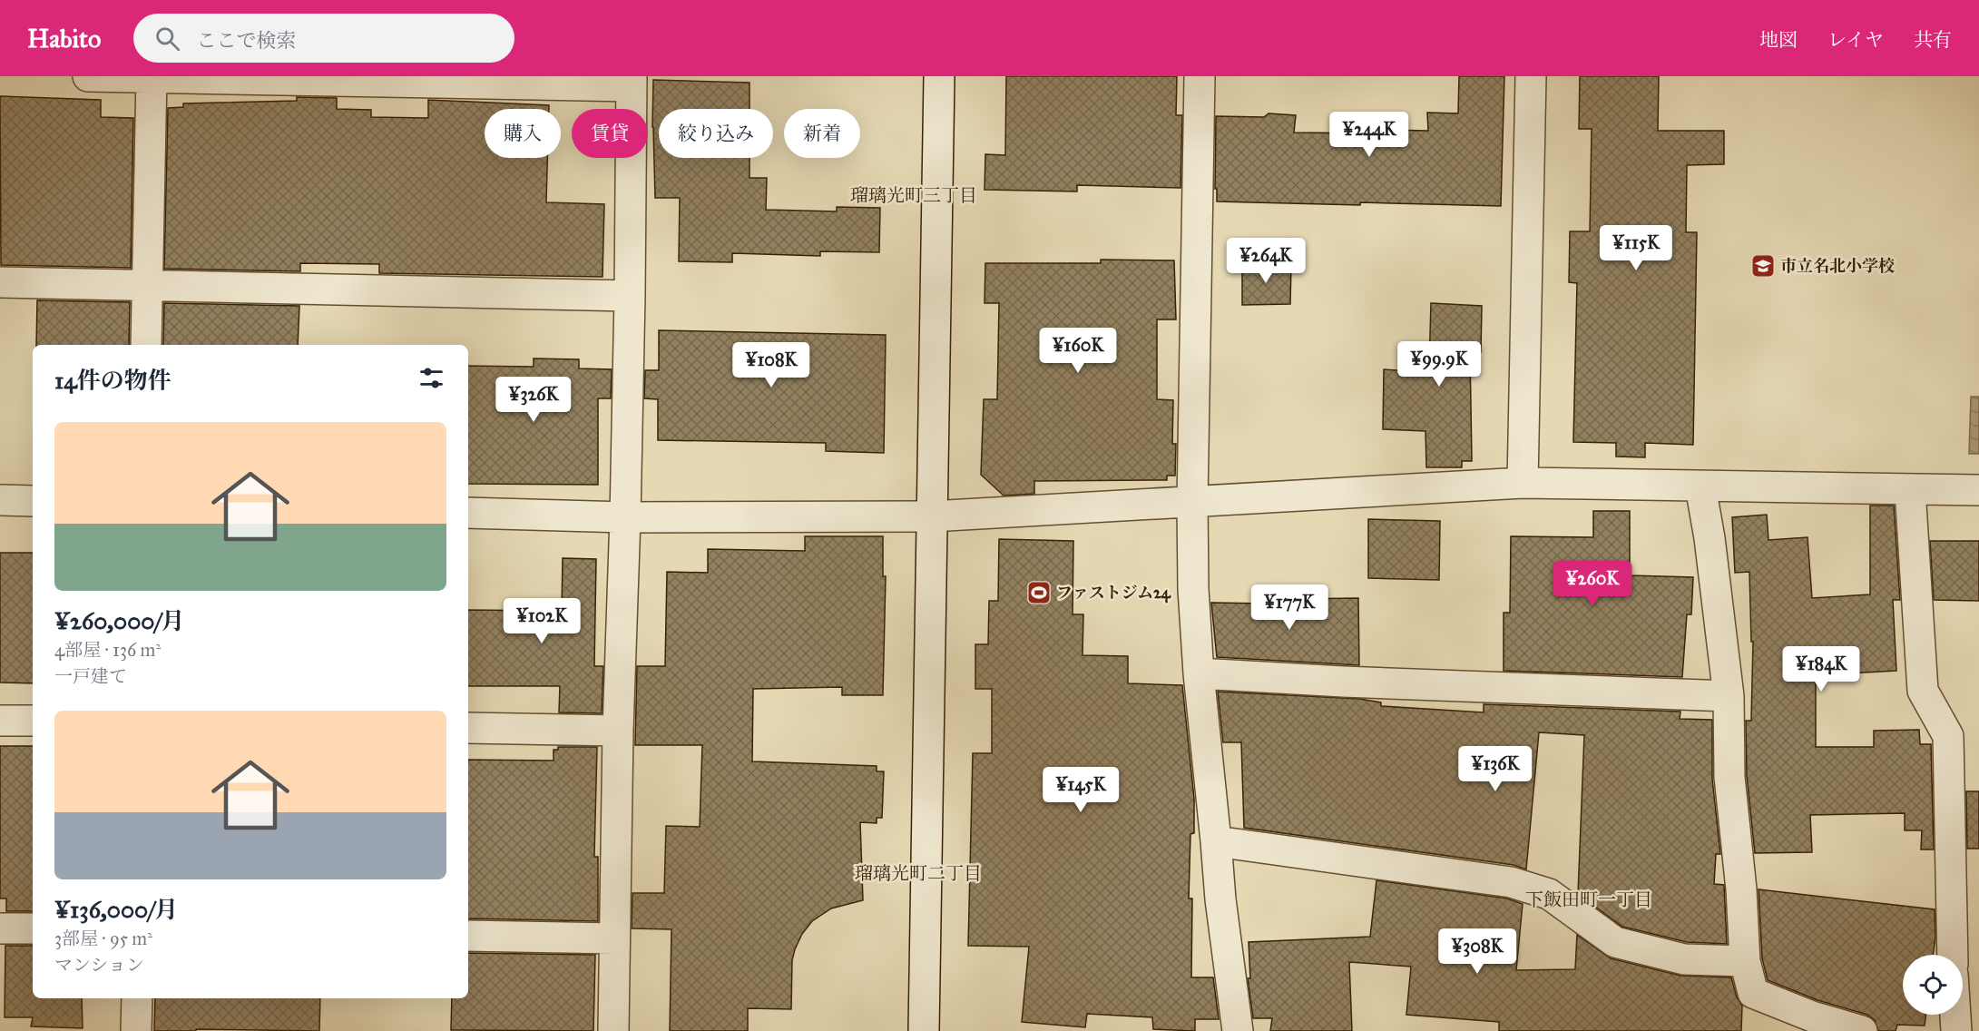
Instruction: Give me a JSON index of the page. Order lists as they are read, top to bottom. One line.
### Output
{"districts":["瑠璃光町三丁目","瑠璃光町二丁目","下飯田町一丁目"],"places":{"school or university":["市立名北小学校"],"sports":["ファストジム24"]},"page":{"header":"Habito","search":"ここで検索","nav":["地図","レイヤ","共有"],"chip":["購入","賃貸","絞り込み","新着"],"price":["¥244K","¥115K","¥264K","¥160K","¥99.9K","¥108K","¥326K","¥260K","¥177K","¥102K","¥184K","¥136K","¥145K","¥308K"],"heading":"14件の物件","list":[{"name":"¥260,000/月","note":"4部屋 · 136 m² · 一戸建て"},{"name":"¥136,000/月","note":"3部屋 · 95 m² · マンション"}]}}
